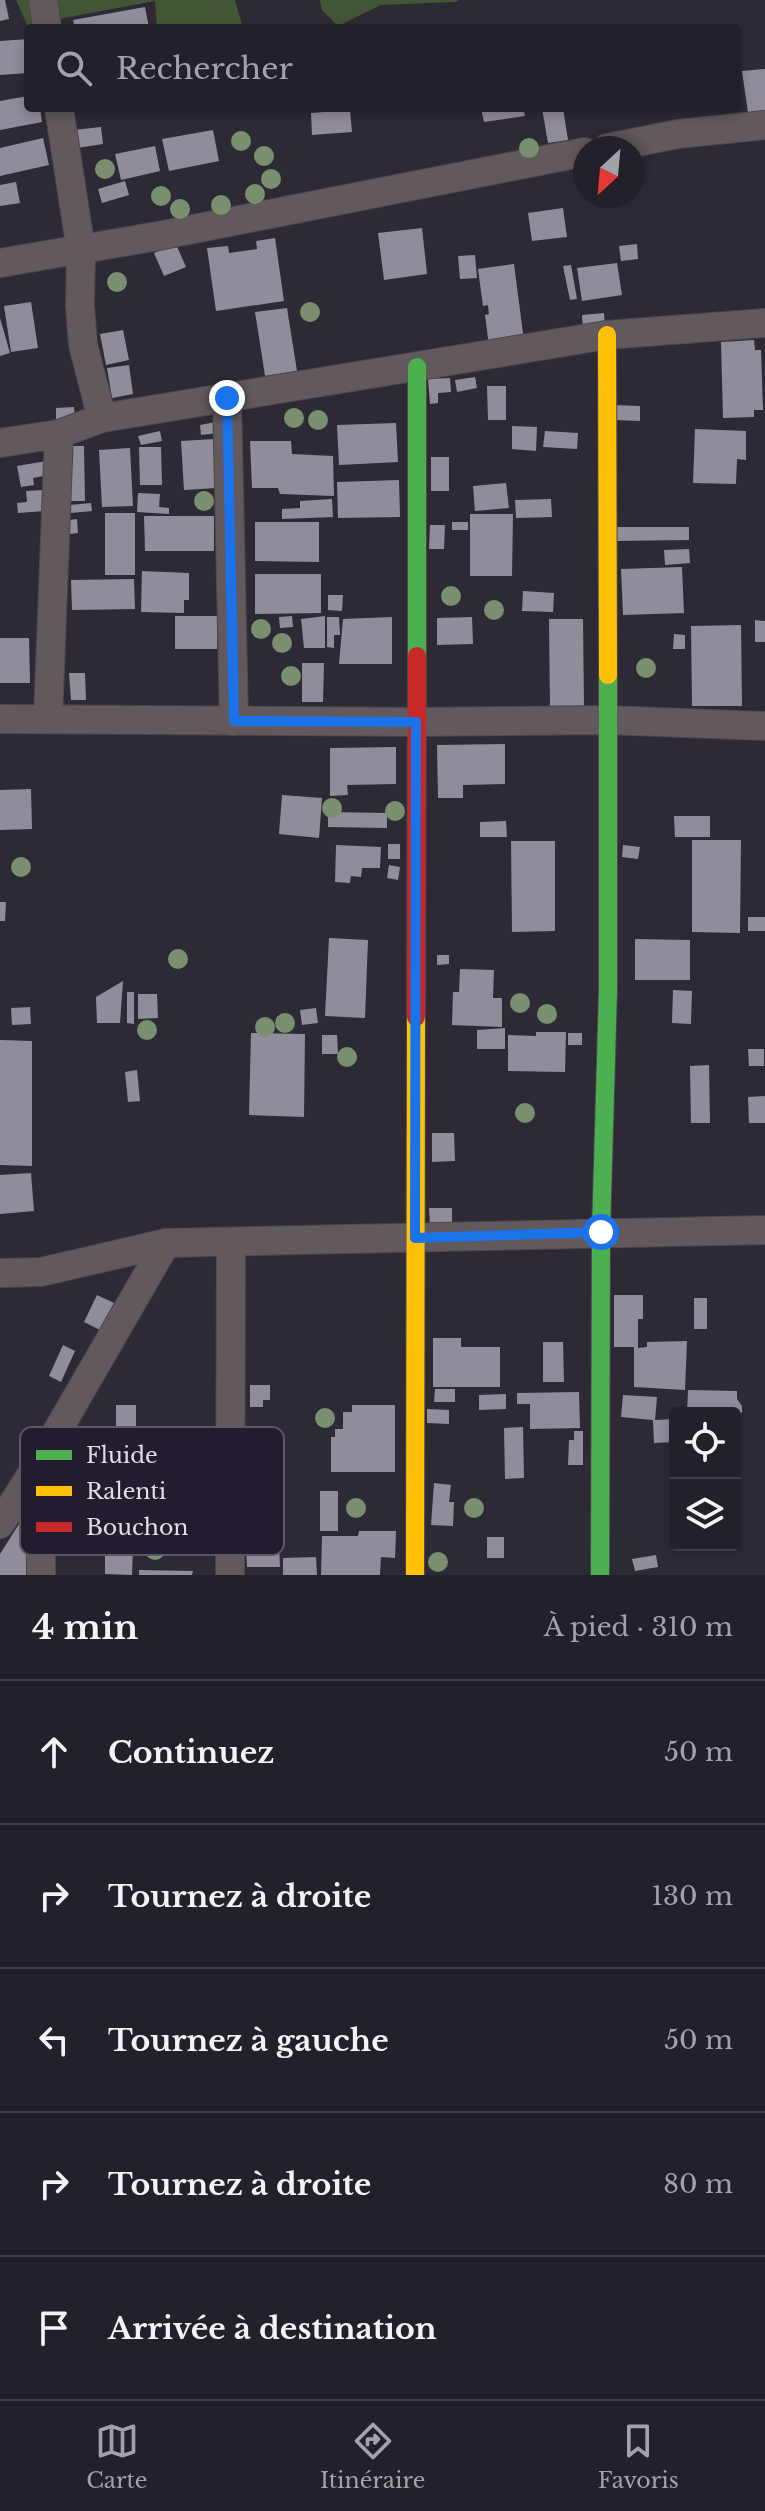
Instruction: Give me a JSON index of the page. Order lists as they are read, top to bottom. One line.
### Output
{"legend":["Fluide","Ralenti","Bouchon"],"north":"bottom left","page":{"search":"Rechercher","heading":["4 min","À pied · 310 m"],"list":[["Continuez","50 m"],["Tournez à droite","130 m"],["Tournez à gauche","50 m"],["Tournez à droite","80 m"],"Arrivée à destination"],"nav":["Carte","Itinéraire","Favoris"]}}
